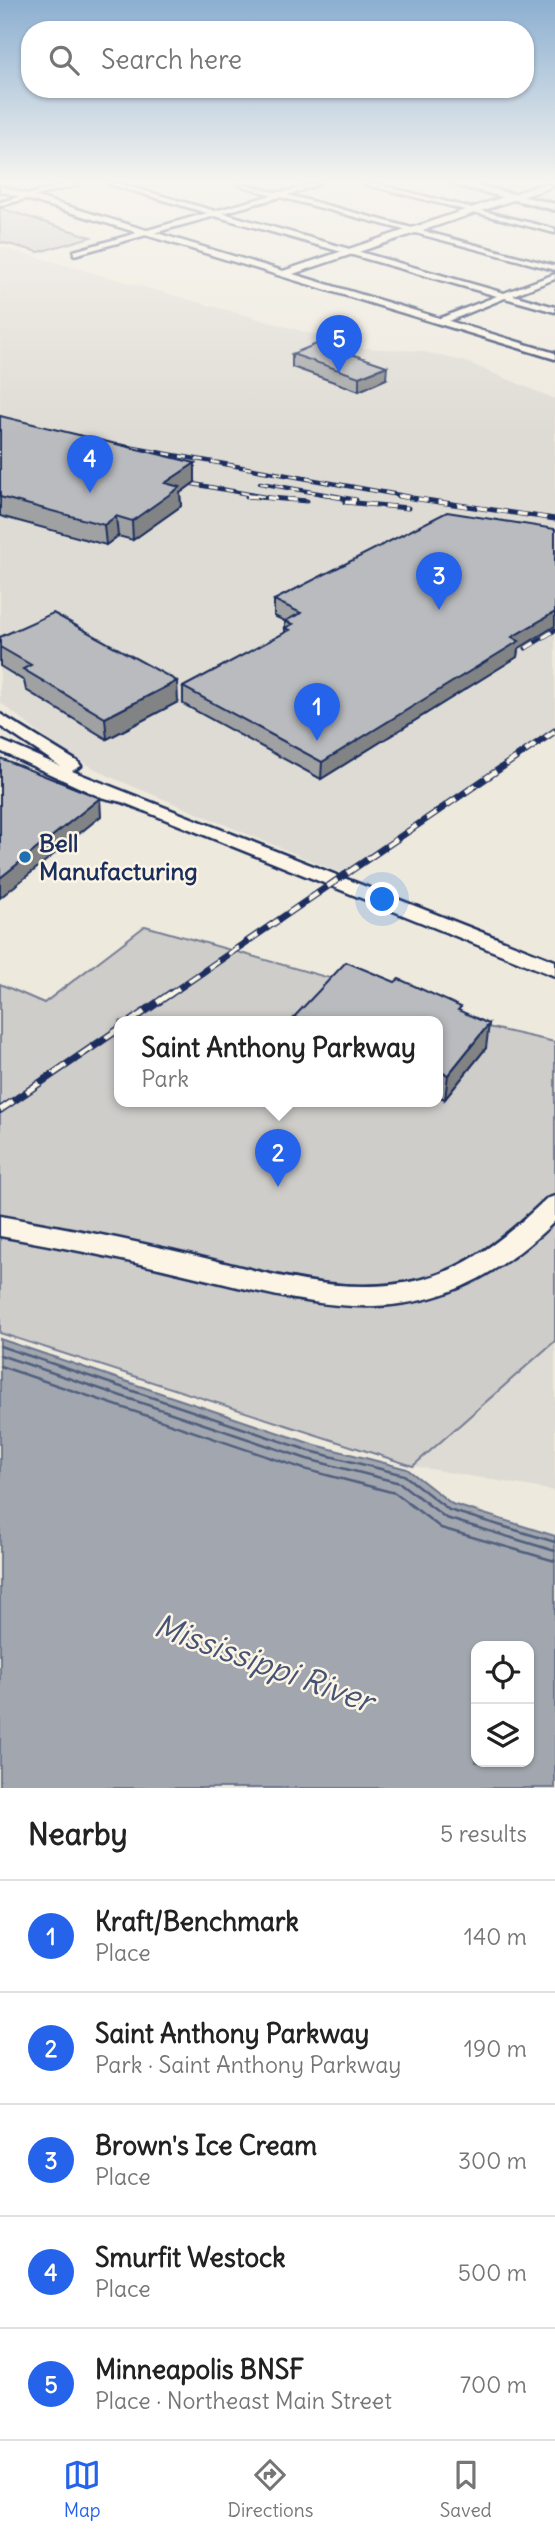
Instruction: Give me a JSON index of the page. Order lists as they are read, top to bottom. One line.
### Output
{"water":["Mississippi River"],"places":["Bell Manufacturing"],"page":{"search":"Search here","pins":["5","4","3","1","2"],"popup":["Saint Anthony Parkway","Park"],"heading":["Nearby","5 results"],"list":[{"mark":"1","name":"Kraft/Benchmark","note":"Place","value":"140 m"},{"mark":"2","name":"Saint Anthony Parkway","note":"Park · Saint Anthony Parkway","value":"190 m"},{"mark":"3","name":"Brown's Ice Cream","note":"Place","value":"300 m"},{"mark":"4","name":"Smurfit Westock","note":"Place","value":"500 m"},{"mark":"5","name":"Minneapolis BNSF","note":"Place · Northeast Main Street","value":"700 m"}],"nav":["Map","Directions","Saved"]}}
